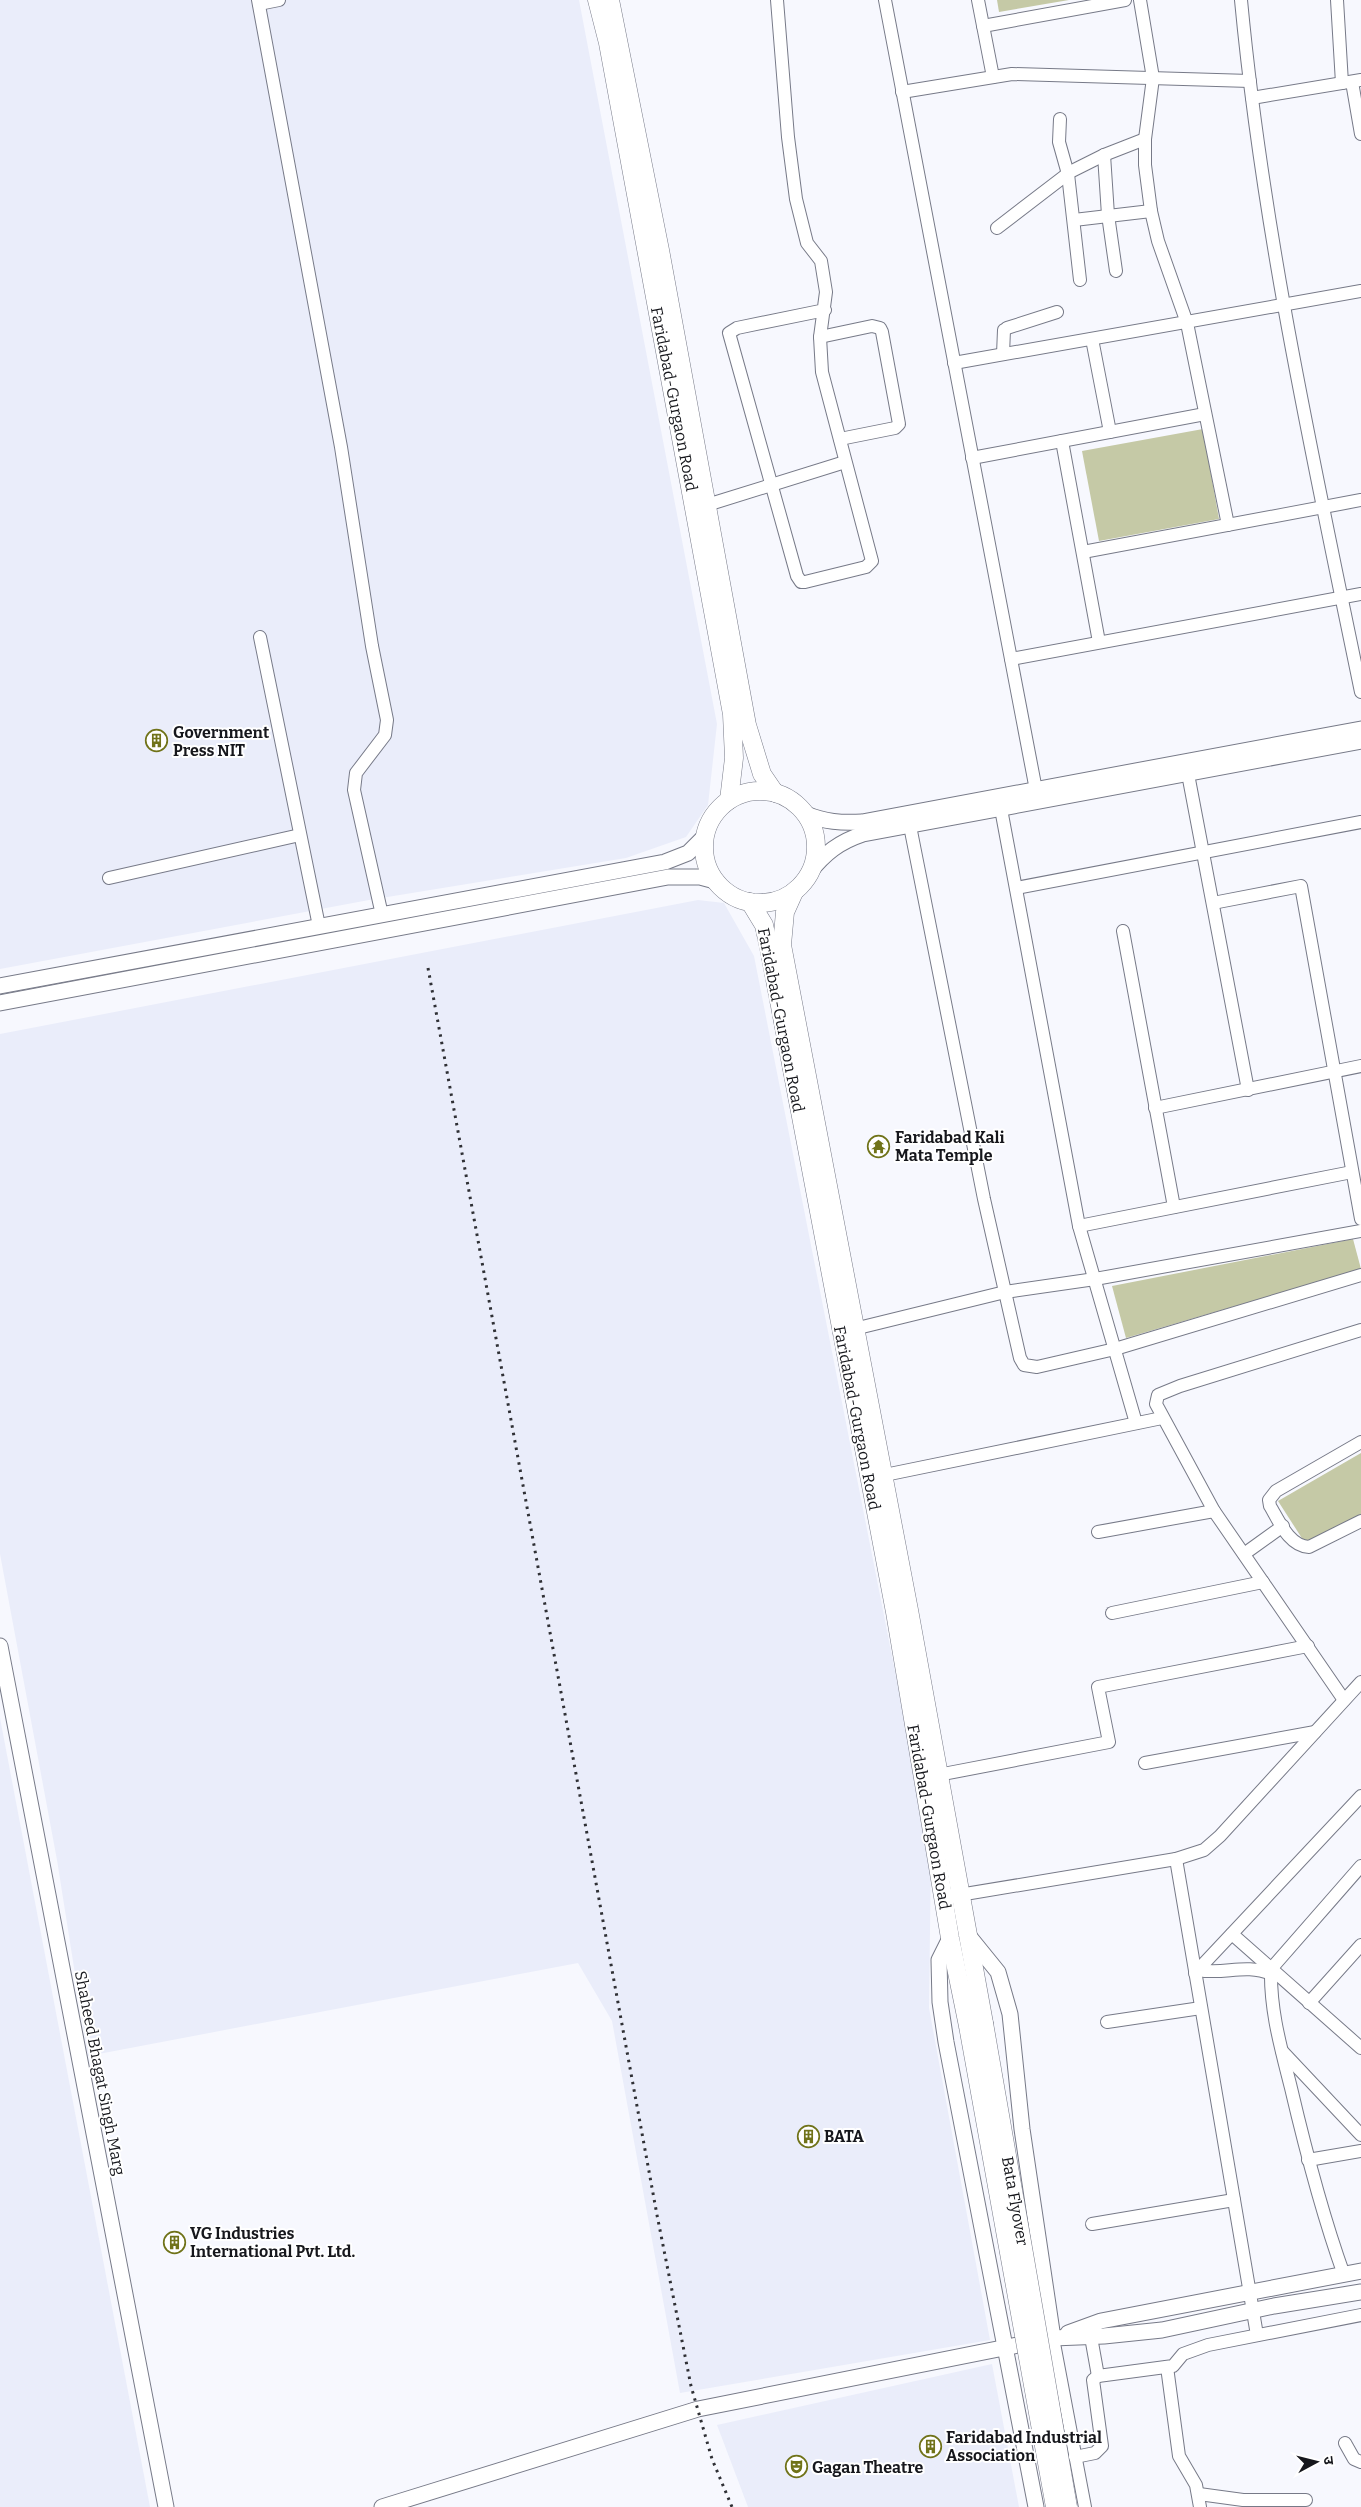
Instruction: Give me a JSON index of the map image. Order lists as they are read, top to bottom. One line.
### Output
{"streets":{"main road":["Faridabad-Gurgaon Road","Bata Flyover"],"street":["Shaheed Bhagat Singh Marg"]},"crossings":[["Faridabad-Gurgaon Road","Bata Flyover"]],"places":{"building":["Government Press NIT","BATA","VG Industries International Pvt. Ltd.","Faridabad Industrial Association"],"temple":["Faridabad Kali Mata Temple"],"theatre":["Gagan Theatre"]},"north":"right"}
